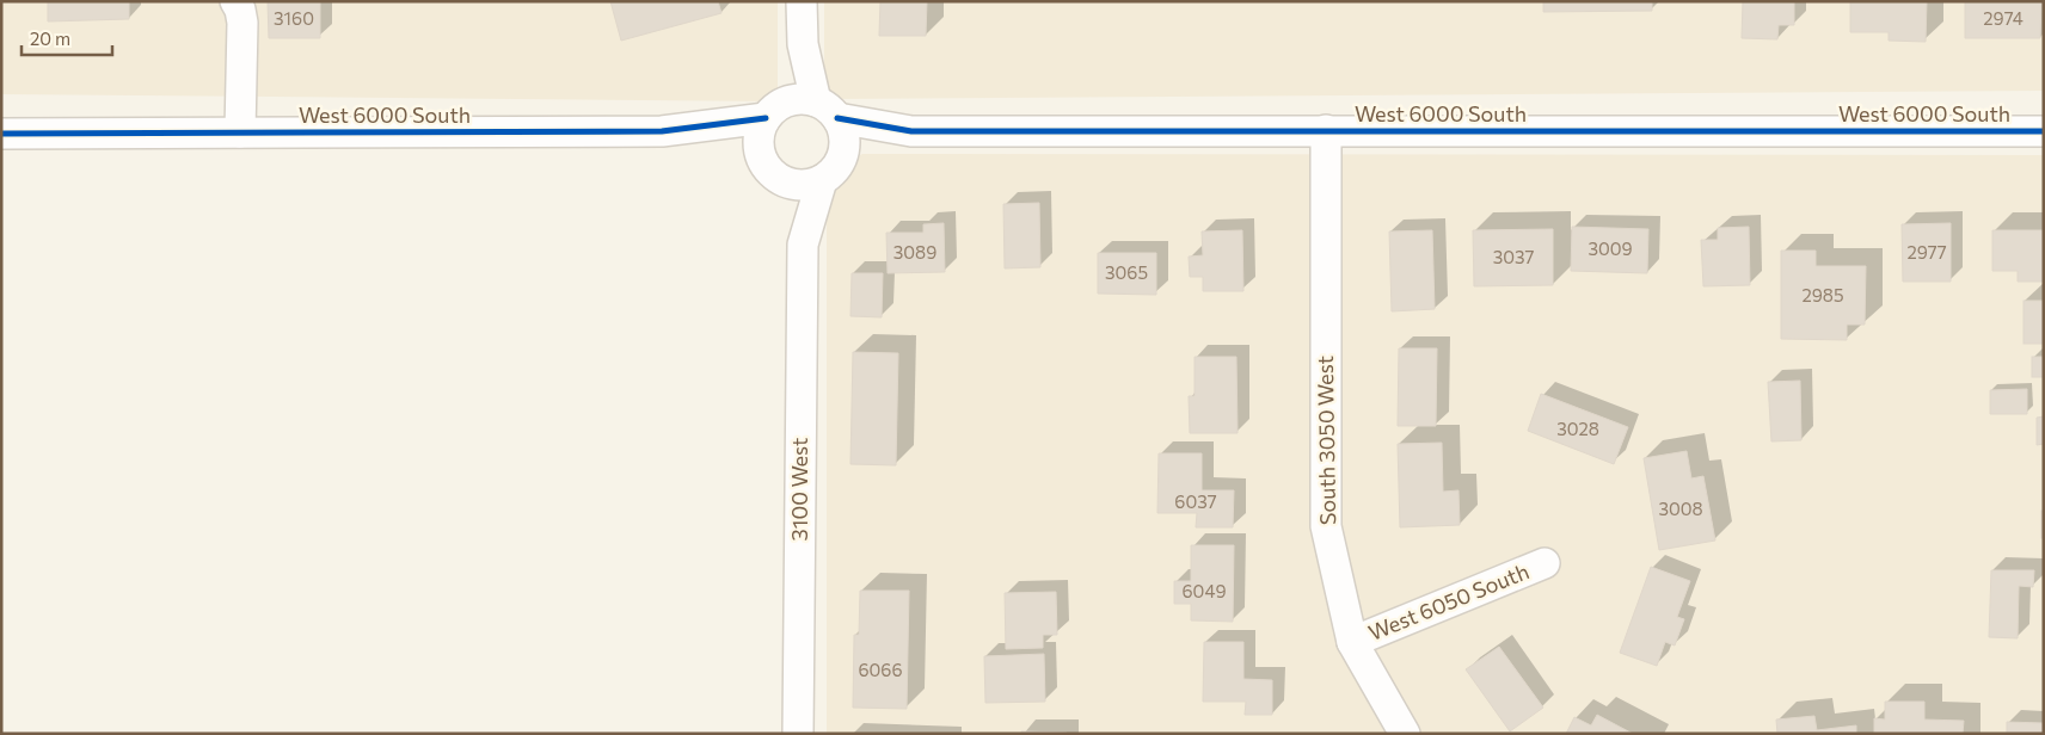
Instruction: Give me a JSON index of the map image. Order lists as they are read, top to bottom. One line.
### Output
{"streets":{"street":["West 6000 South","South 3050 West","3100 West","West 6050 South"]},"crossings":[["West 6000 South","South 3050 West"],["West 6000 South","3100 West"],["South 3050 West","West 6050 South"]],"house_numbers":["3160","2974","3009","3089","2977","3037","3065","2985","3028","6037","3008","6049","6066"],"scale_bar":"20 m"}
